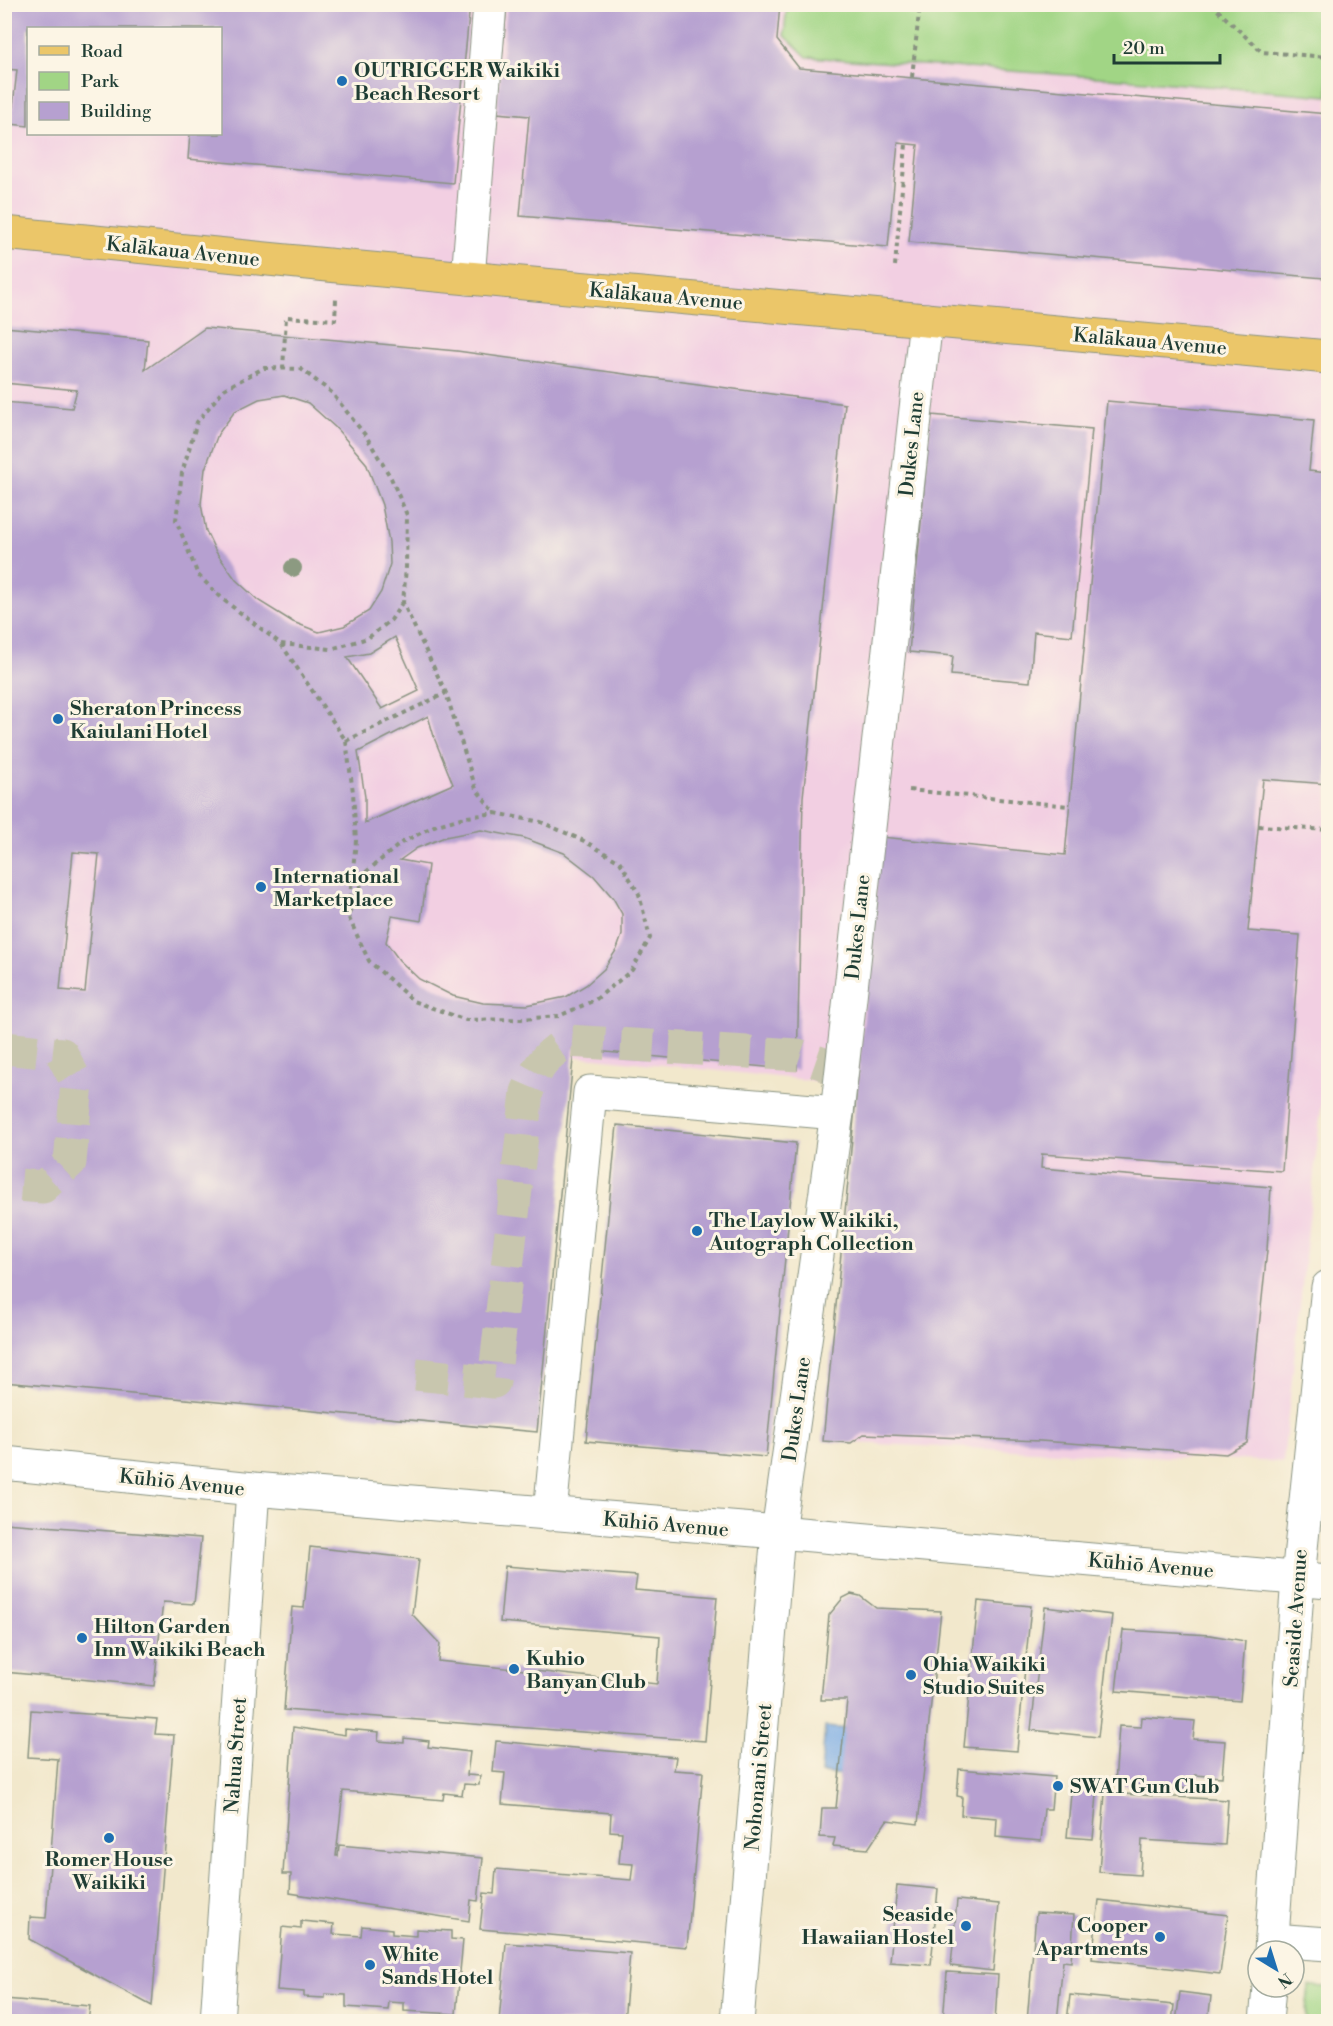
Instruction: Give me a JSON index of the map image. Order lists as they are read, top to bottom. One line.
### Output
{"streets":{"main road":["Kalākaua Avenue"],"street":["Dukes Lane","Kūhiō Avenue","Seaside Avenue","Nahua Street","Nohonani Street"]},"crossings":[["Kalākaua Avenue","Dukes Lane"],["Dukes Lane","Kūhiō Avenue"],["Dukes Lane","Nohonani Street"],["Kūhiō Avenue","Seaside Avenue"],["Kūhiō Avenue","Nahua Street"],["Kūhiō Avenue","Nohonani Street"]],"places":["OUTRIGGER Waikiki Beach Resort","Sheraton Princess Kaiulani Hotel","International Marketplace","The Laylow Waikiki, Autograph Collection","Hilton Garden Inn Waikiki Beach","Kuhio Banyan Club","Ohia Waikiki Studio Suites","SWAT Gun Club","Romer House Waikiki","Seaside Hawaiian Hostel","Cooper Apartments","White Sands Hotel"],"legend":["Road","Park","Building"],"scale_bar":"20 m","north":"bottom right"}
